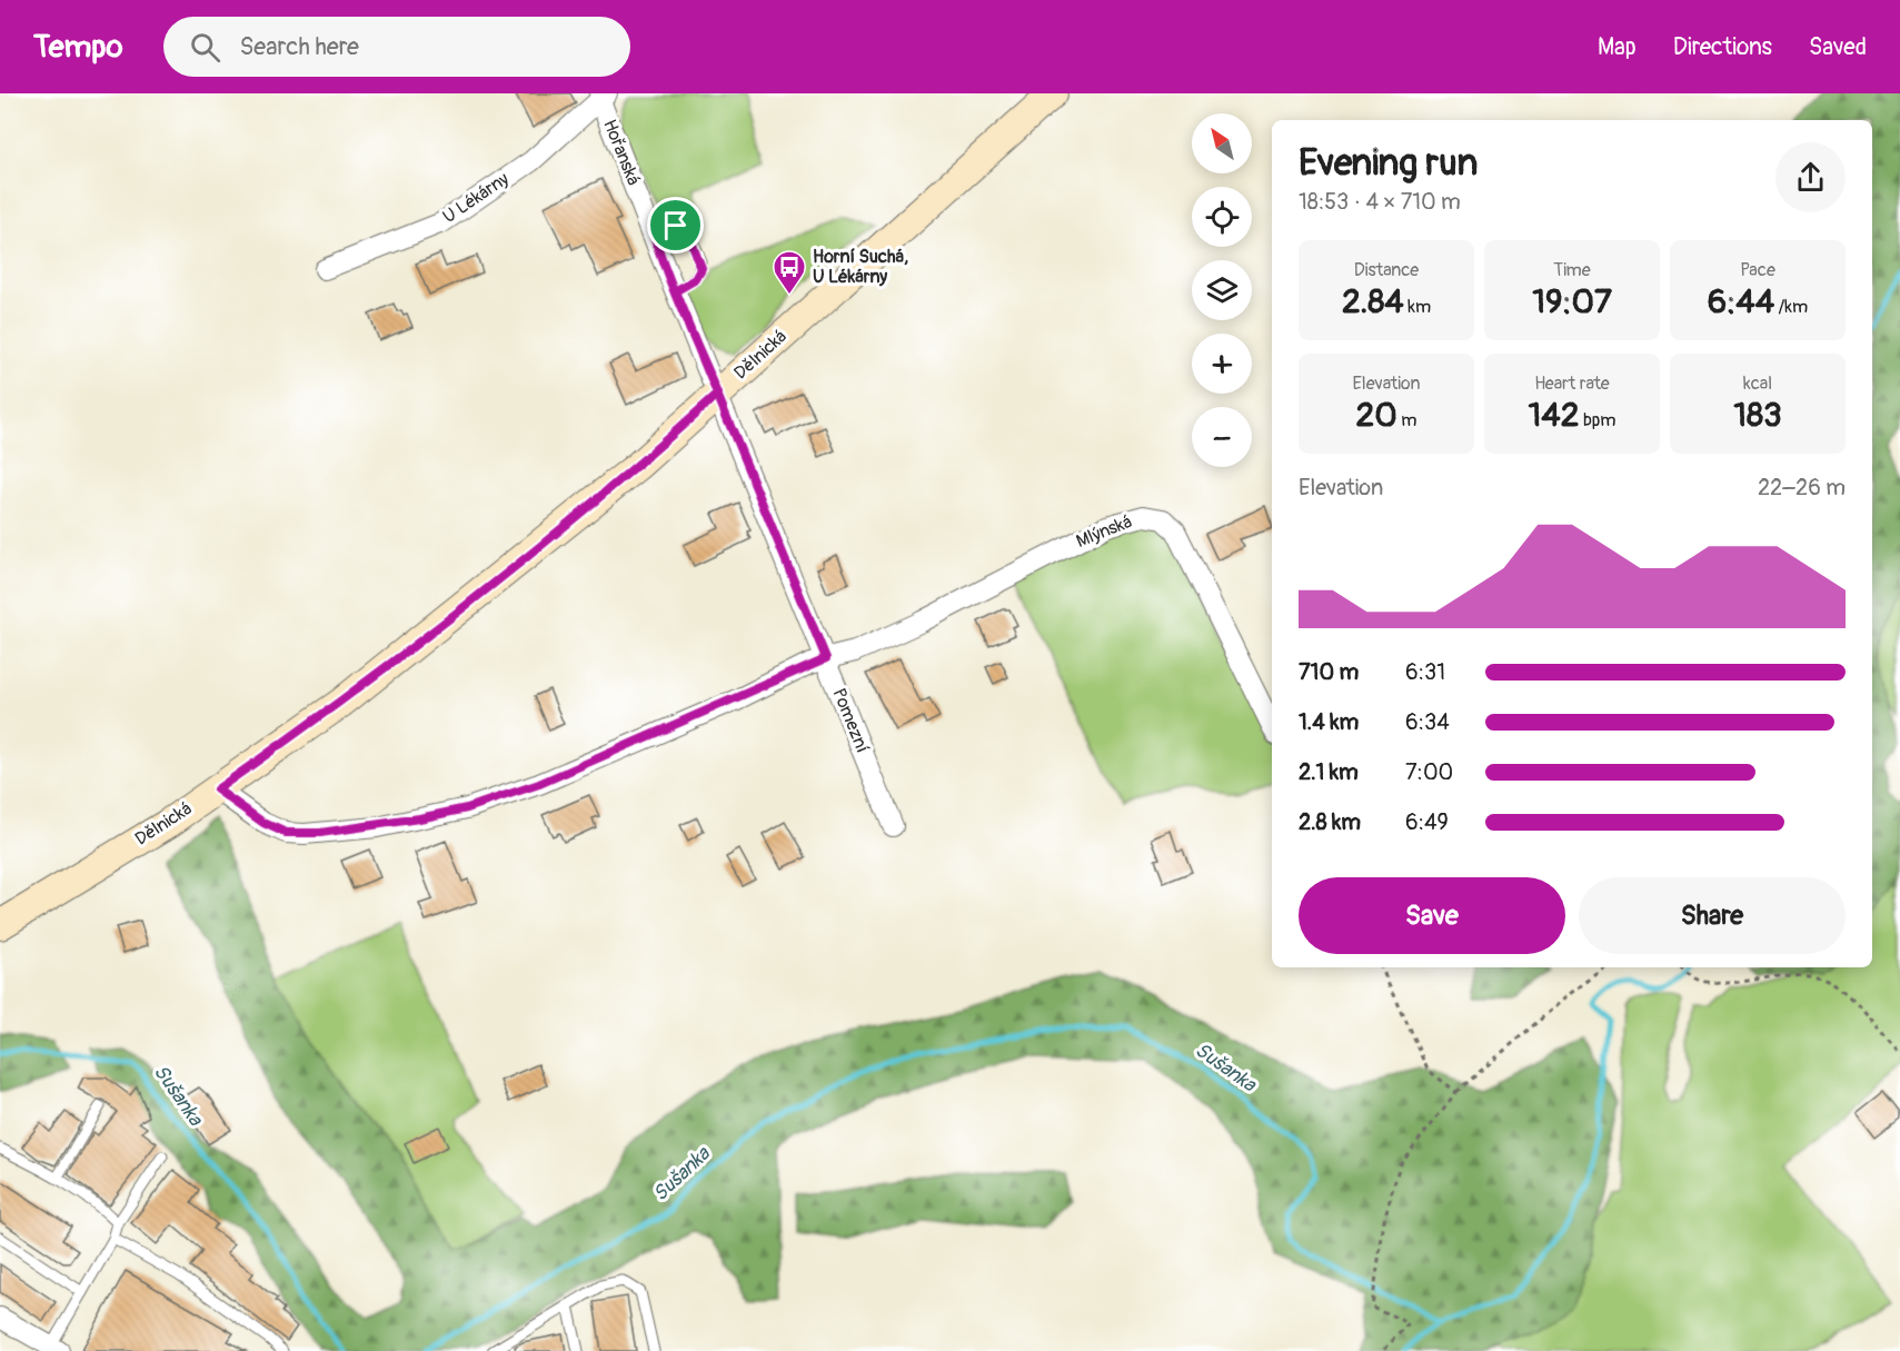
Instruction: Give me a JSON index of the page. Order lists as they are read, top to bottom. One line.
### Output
{"streets":{"main road":["Dělnická"],"street":["Hořanská","U Lékárny","Mlýnská","Pomezní"]},"crossings":[["Hořanská","U Lékárny"],["Hořanská","Dělnická"],["Hořanská","Pomezní"],["Dělnická","Mlýnská"],["Dělnická","Pomezní"],["Mlýnská","Pomezní"]],"water":["Sušanka"],"places":{"bus stop":["Horní Suchá, U Lékárny"]},"north":"top left","page":{"header":"Tempo","search":"Search here","nav":["Map","Directions","Saved"],"map_buttons":["+","−"],"heading":["Evening run","18:53 · 4 × 710 m"],"stats":[["Distance","2.84 km"],["Time","19:07"],["Pace","6:44 /km"],["Elevation","20 m"],["Heart rate","142 bpm"],["kcal","183"]],"chart":["Elevation","22–26 m"],"list":[{"name":"710 m","note":"6:31"},{"name":"1.4 km","note":"6:34"},{"name":"2.1 km","note":"7:00"},{"name":"2.8 km","note":"6:49"}],"buttons":["Save","Share"]}}
